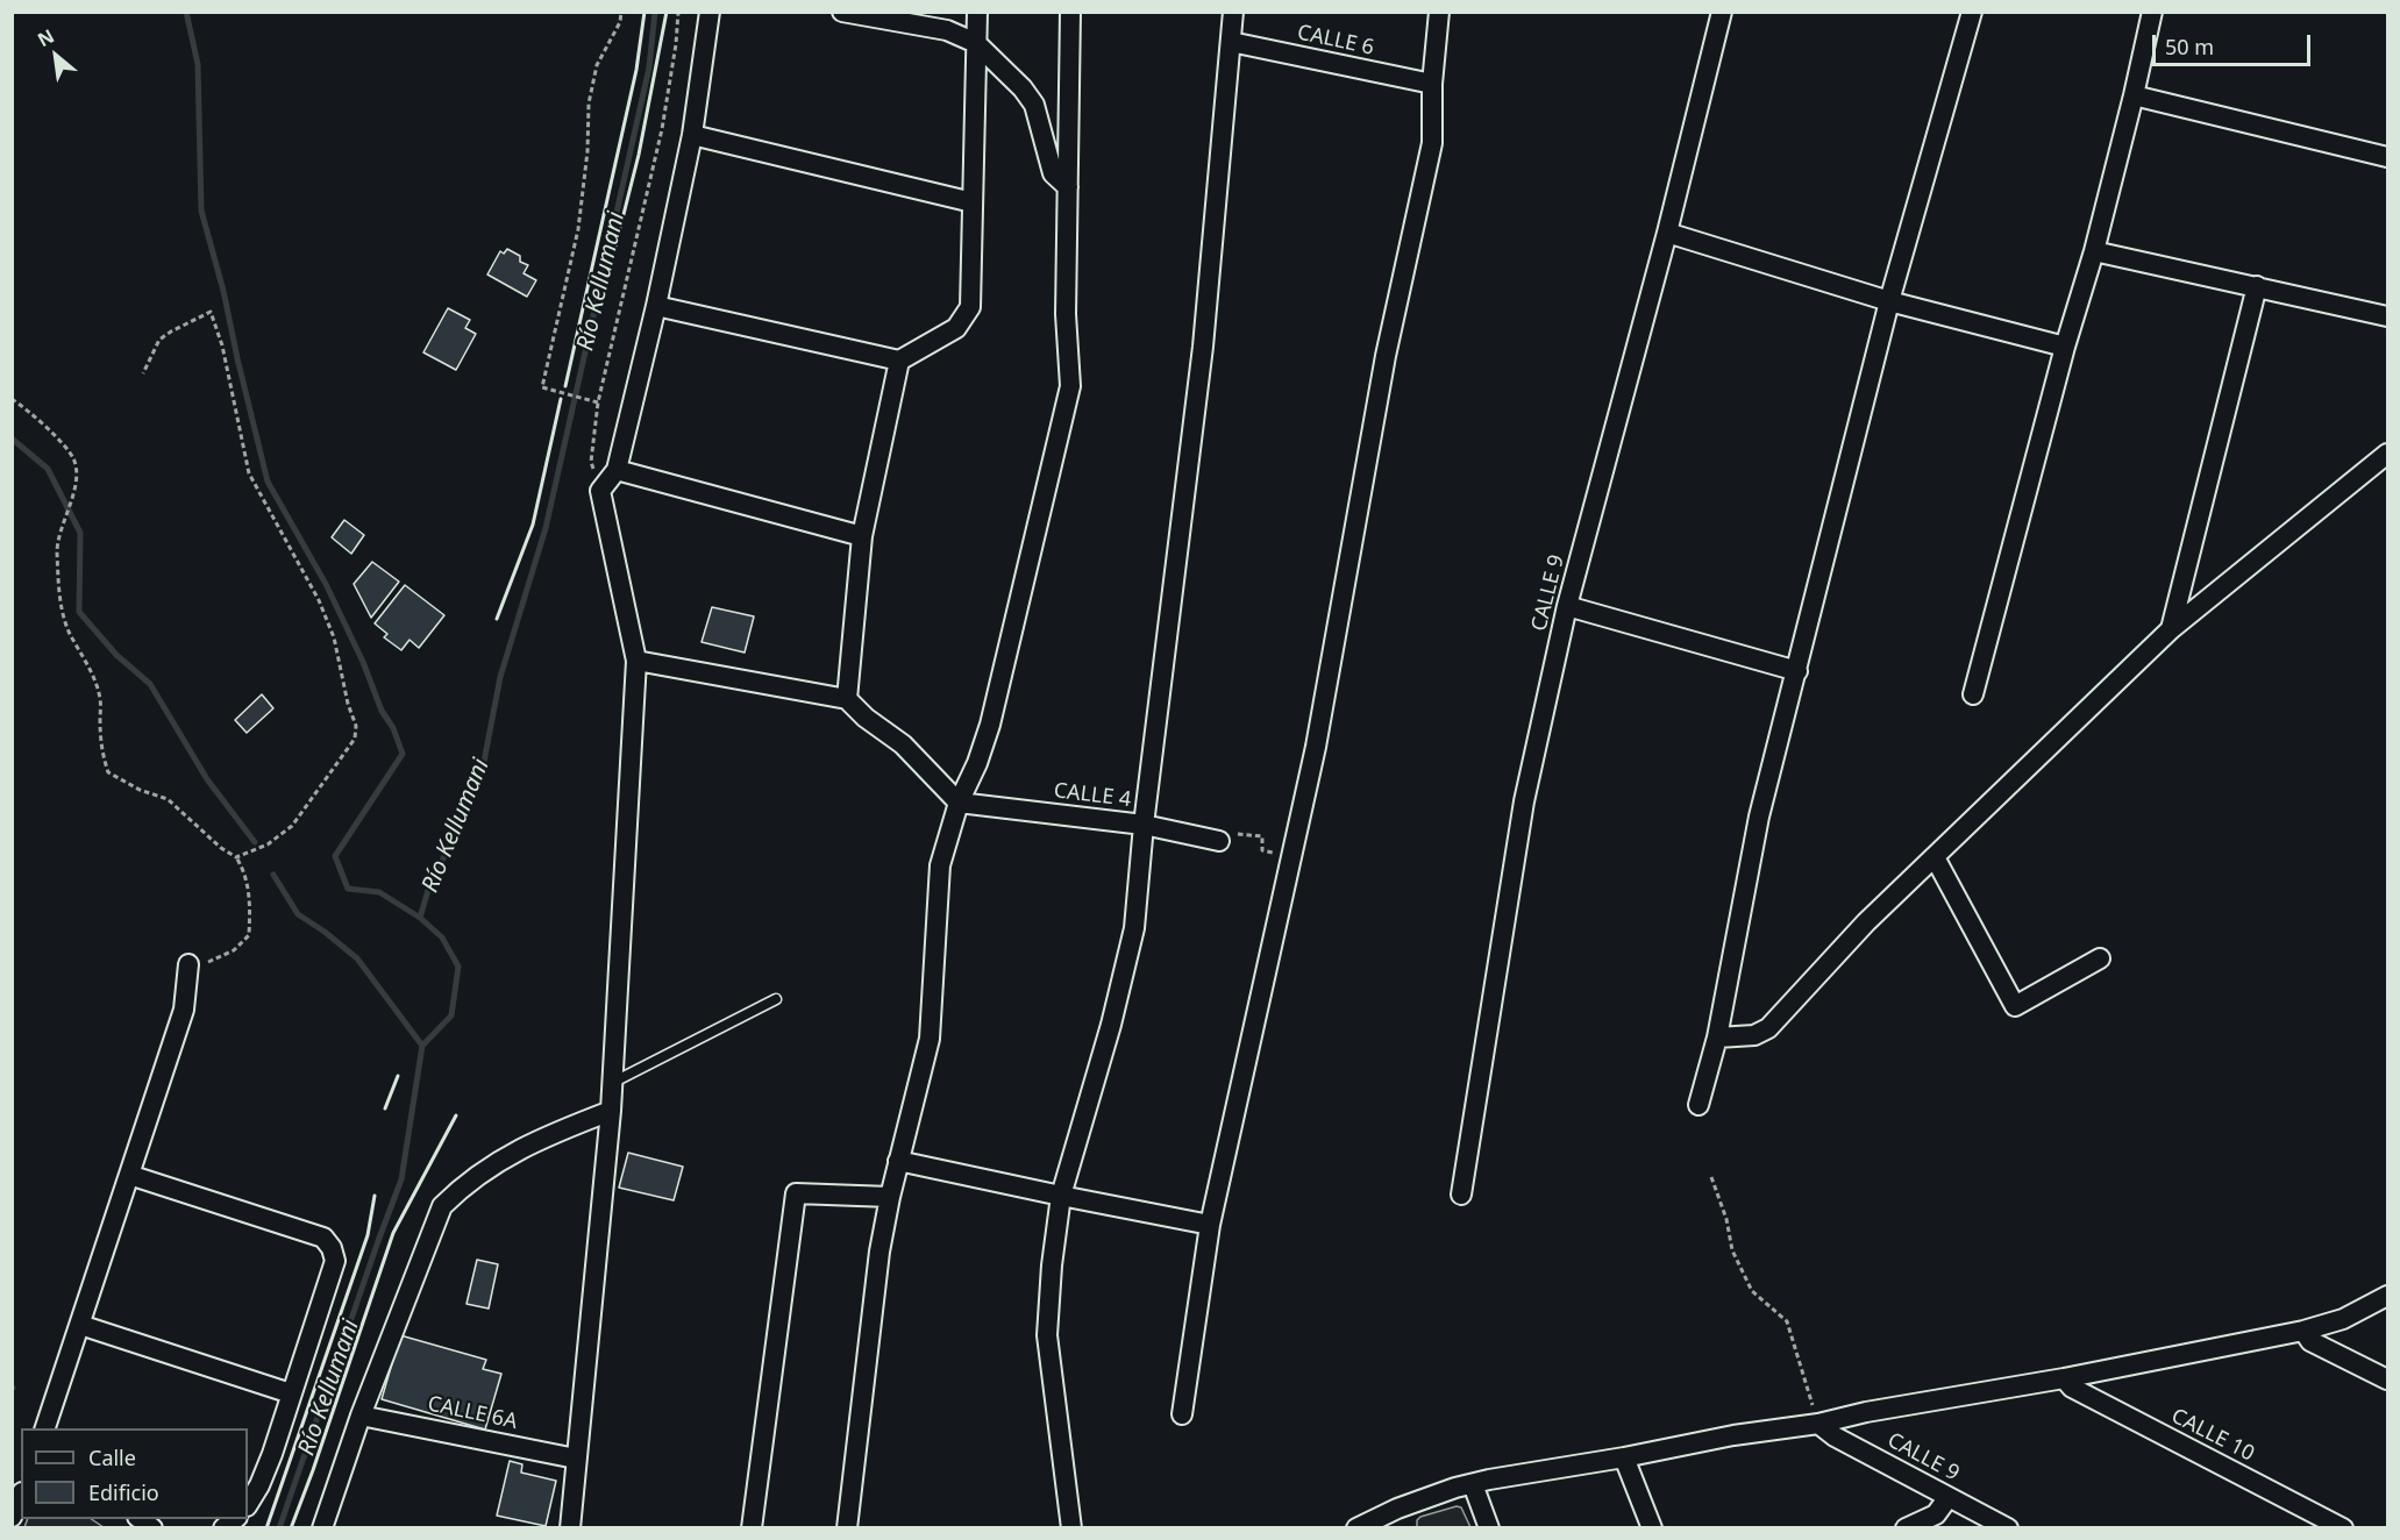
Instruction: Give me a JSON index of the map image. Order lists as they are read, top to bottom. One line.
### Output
{"streets":{"street":["CALLE 6","CALLE 9","CALLE 4","CALLE 6A","CALLE 10"]},"water":["Río Kellumani"],"legend":["Calle","Edificio"],"scale_bar":"50 m","north":"top left"}
